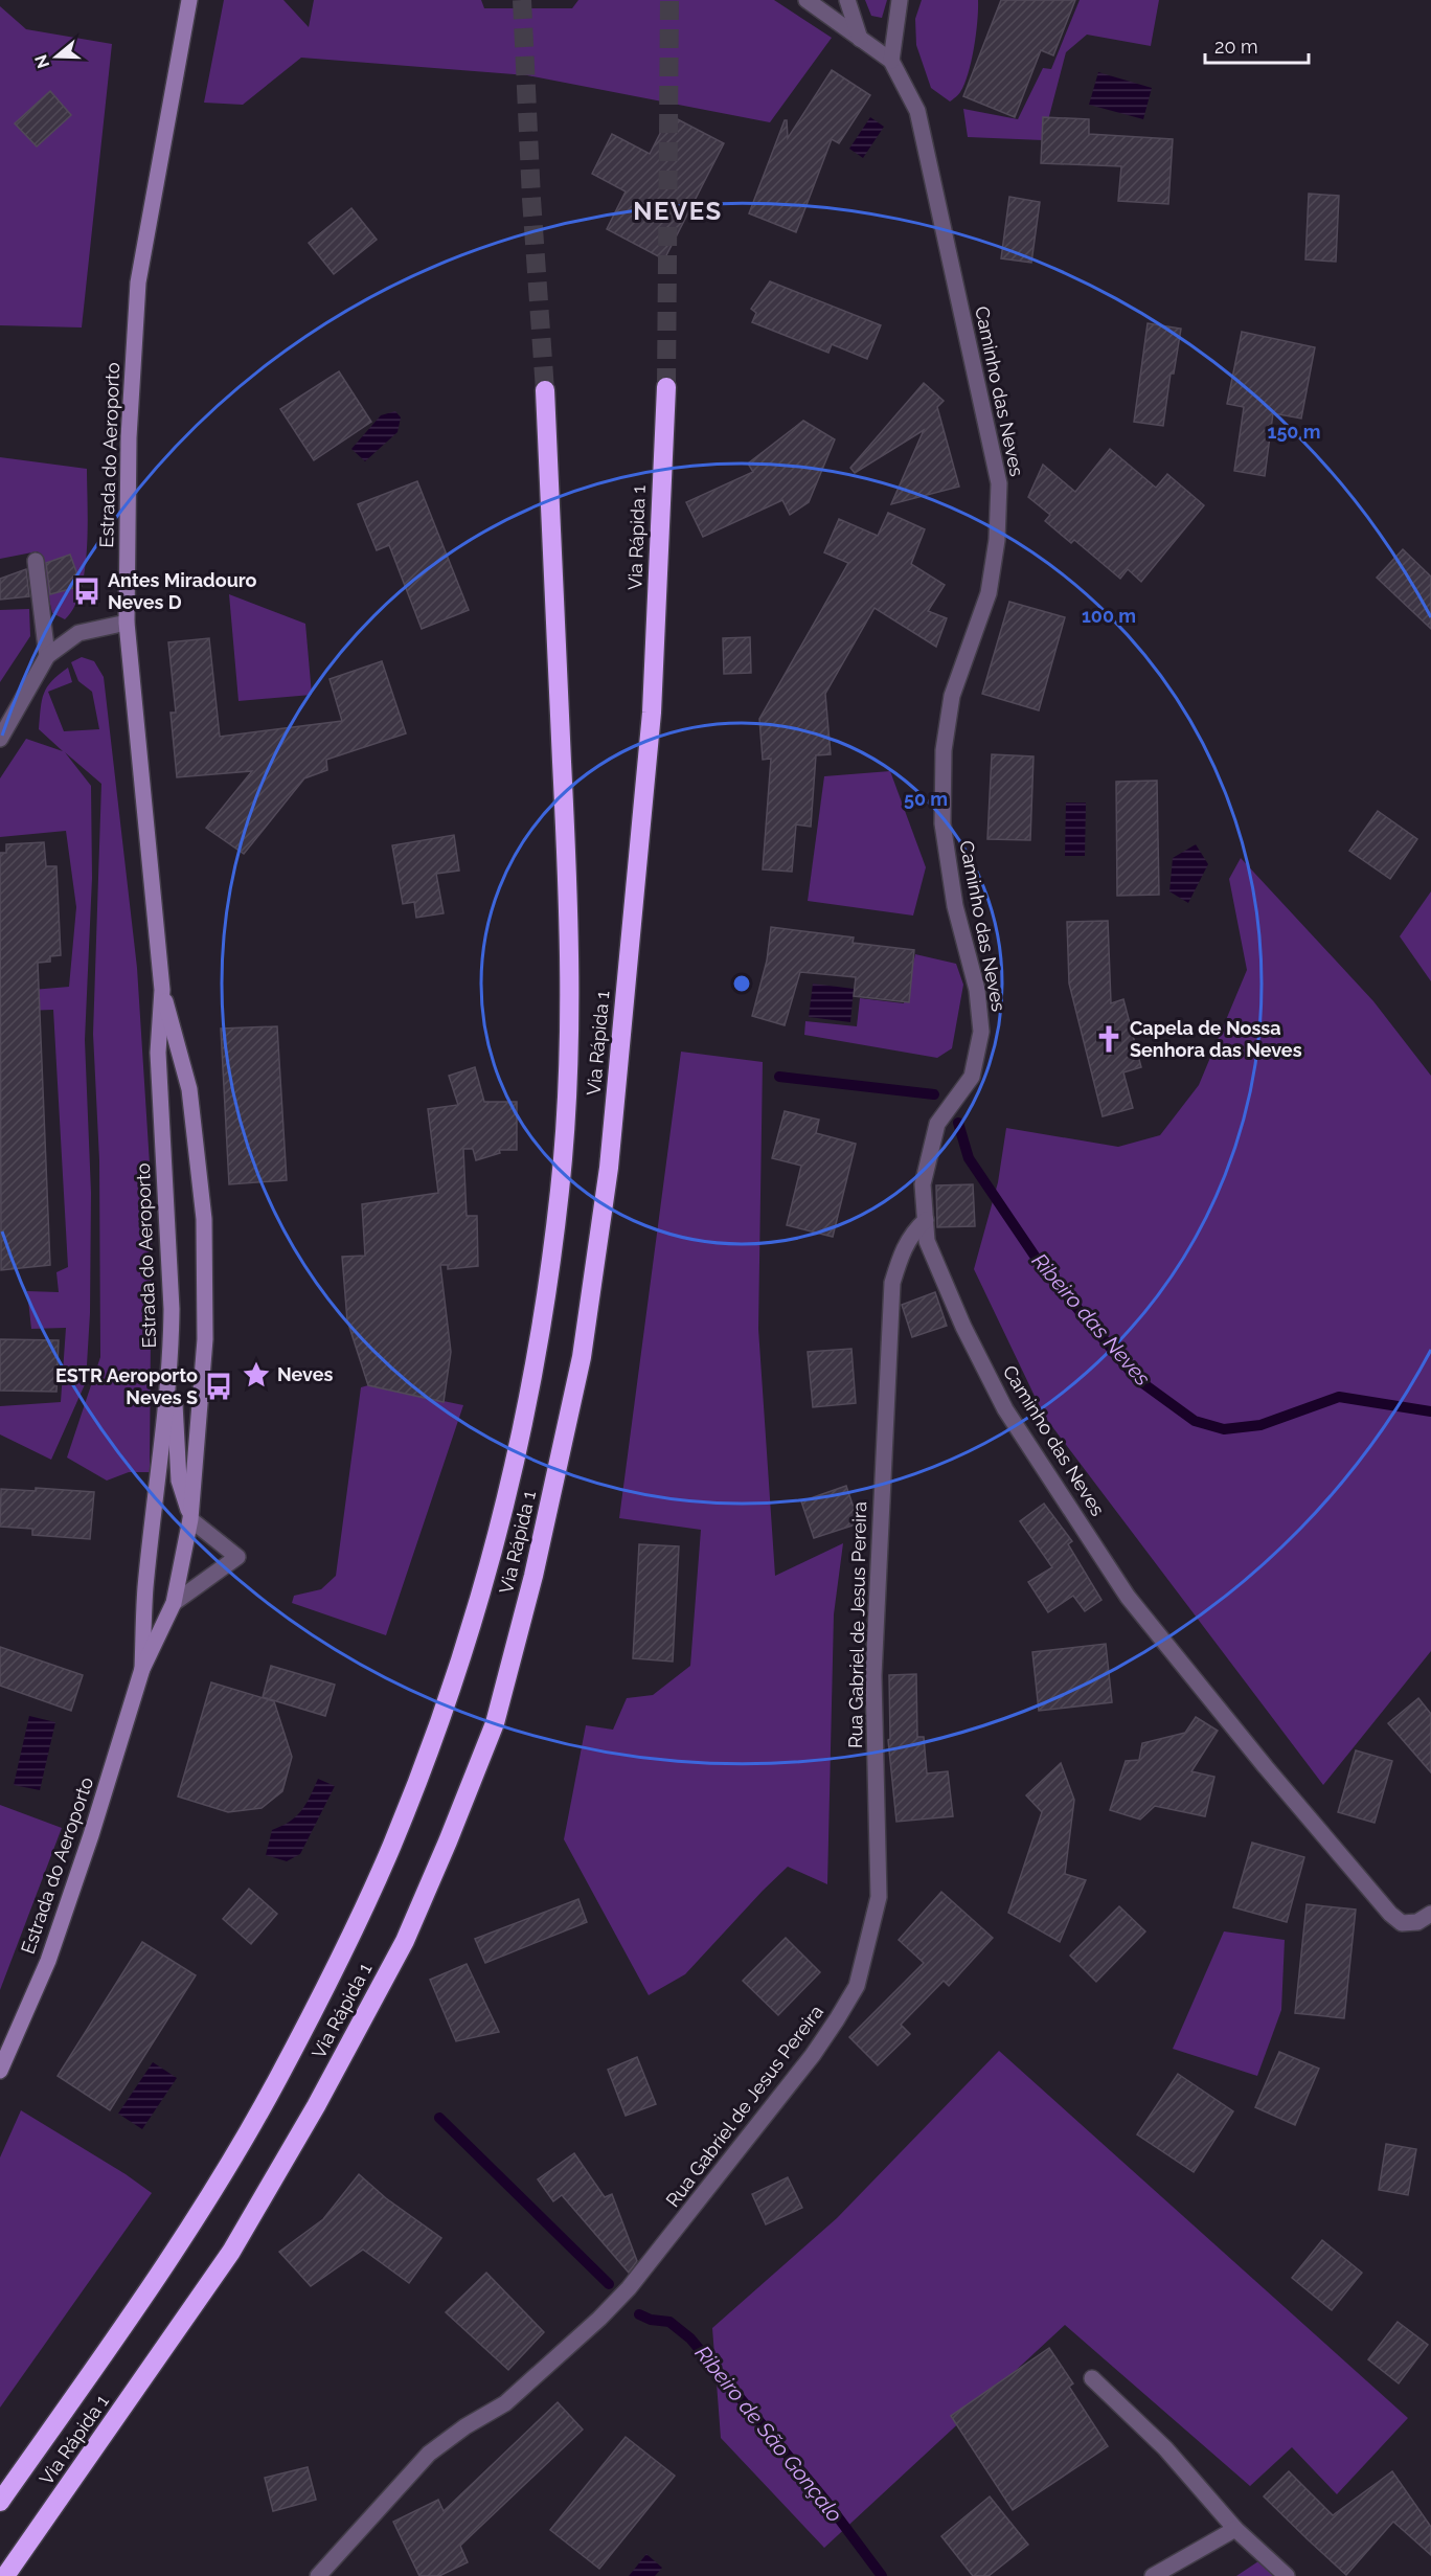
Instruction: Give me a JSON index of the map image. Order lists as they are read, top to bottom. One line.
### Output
{"streets":{"highway":["Via Rápida 1"],"main road":["Estrada do Aeroporto"],"street":["Caminho das Neves","Rua Gabriel de Jesus Pereira"]},"crossings":[["Caminho das Neves","Rua Gabriel de Jesus Pereira"]],"districts":["NEVES"],"water":["Ribeiro das Neves","Ribeiro de São Gonçalo"],"places":{"bus stop":["Antes Miradouro Neves D","ESTR Aeroporto Neves S"],"church":["Capela de Nossa Senhora das Neves"],"place":["Neves"]},"scale_bar":"20 m","north":"left","rings":["150 m","100 m","50 m"]}
